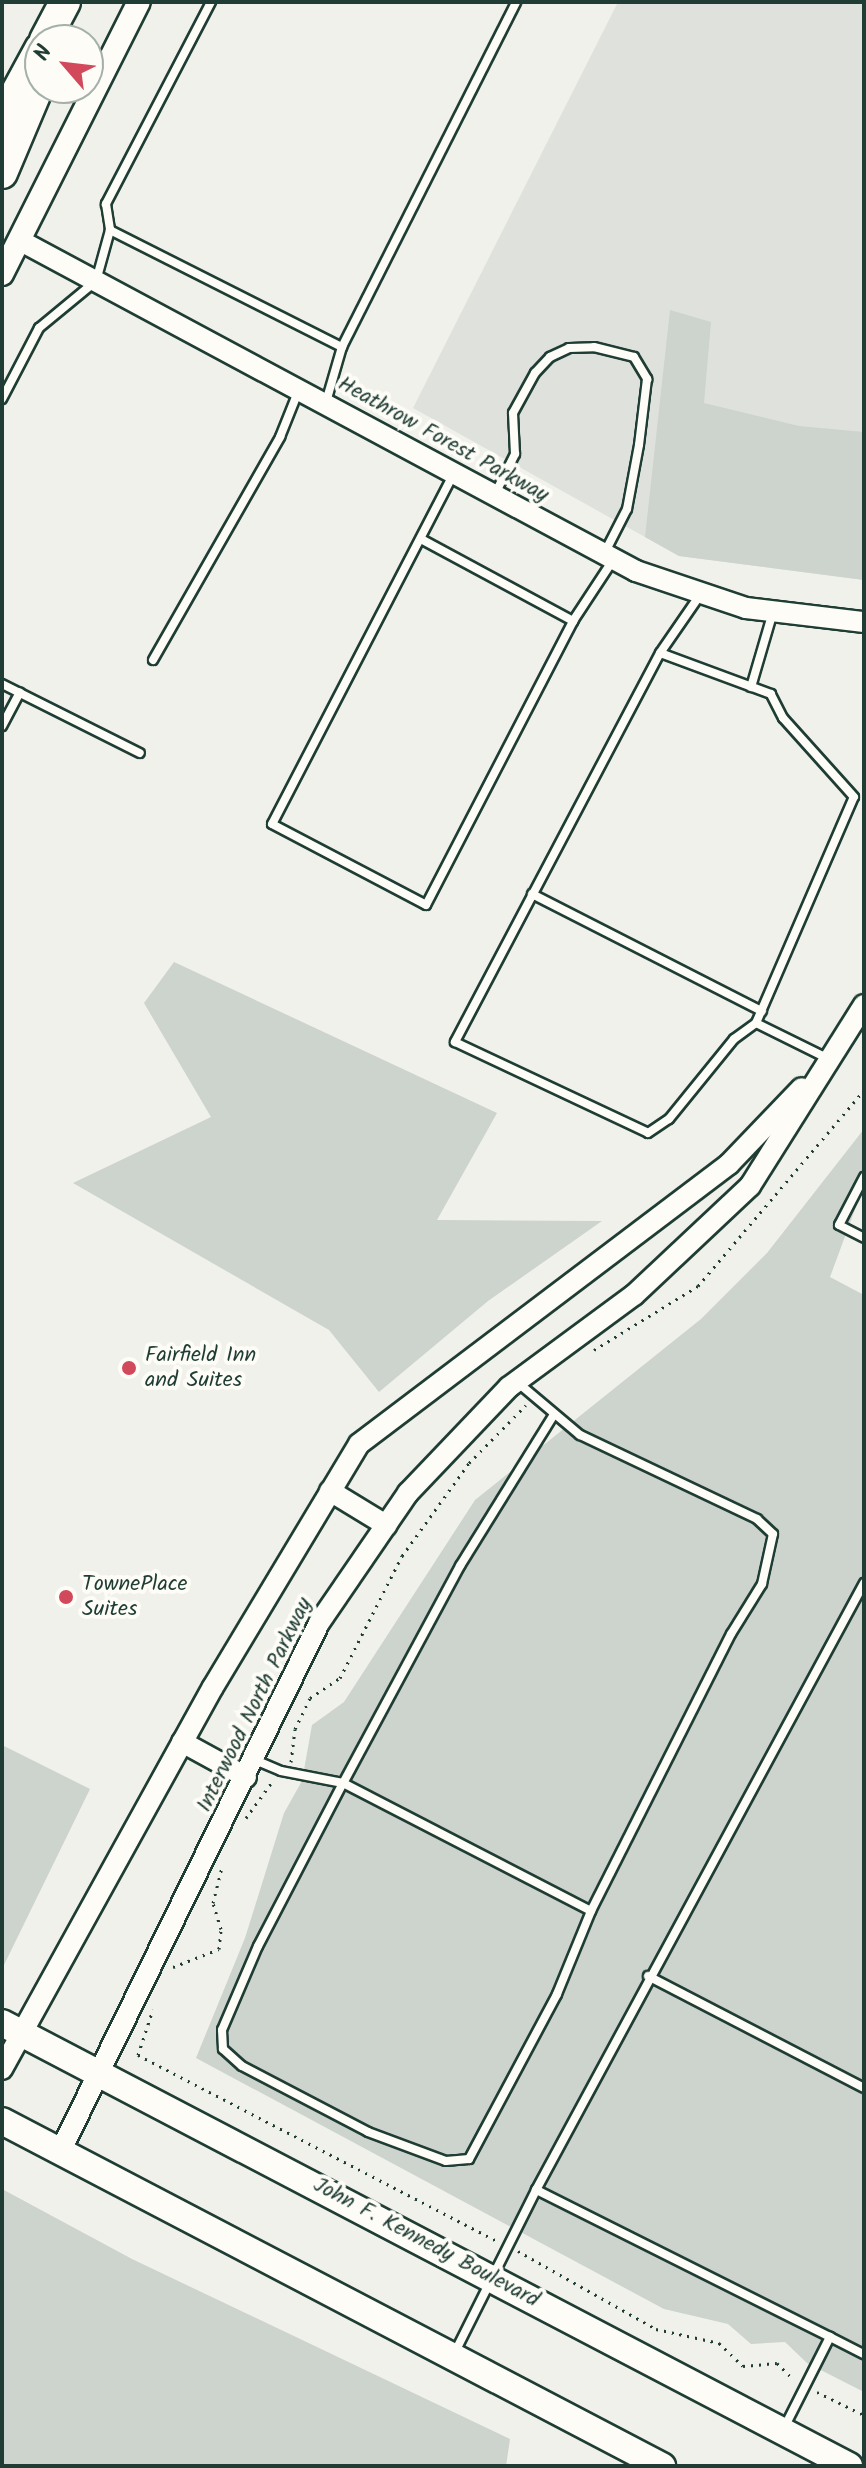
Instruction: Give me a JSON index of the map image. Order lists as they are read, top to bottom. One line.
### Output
{"streets":{"main road":["John F. Kennedy Boulevard"],"street":["Heathrow Forest Parkway","Interwood North Parkway"]},"crossings":[["Interwood North Parkway","John F. Kennedy Boulevard"]],"places":["Fairfield Inn and Suites","TownePlace Suites"],"north":"top left"}
